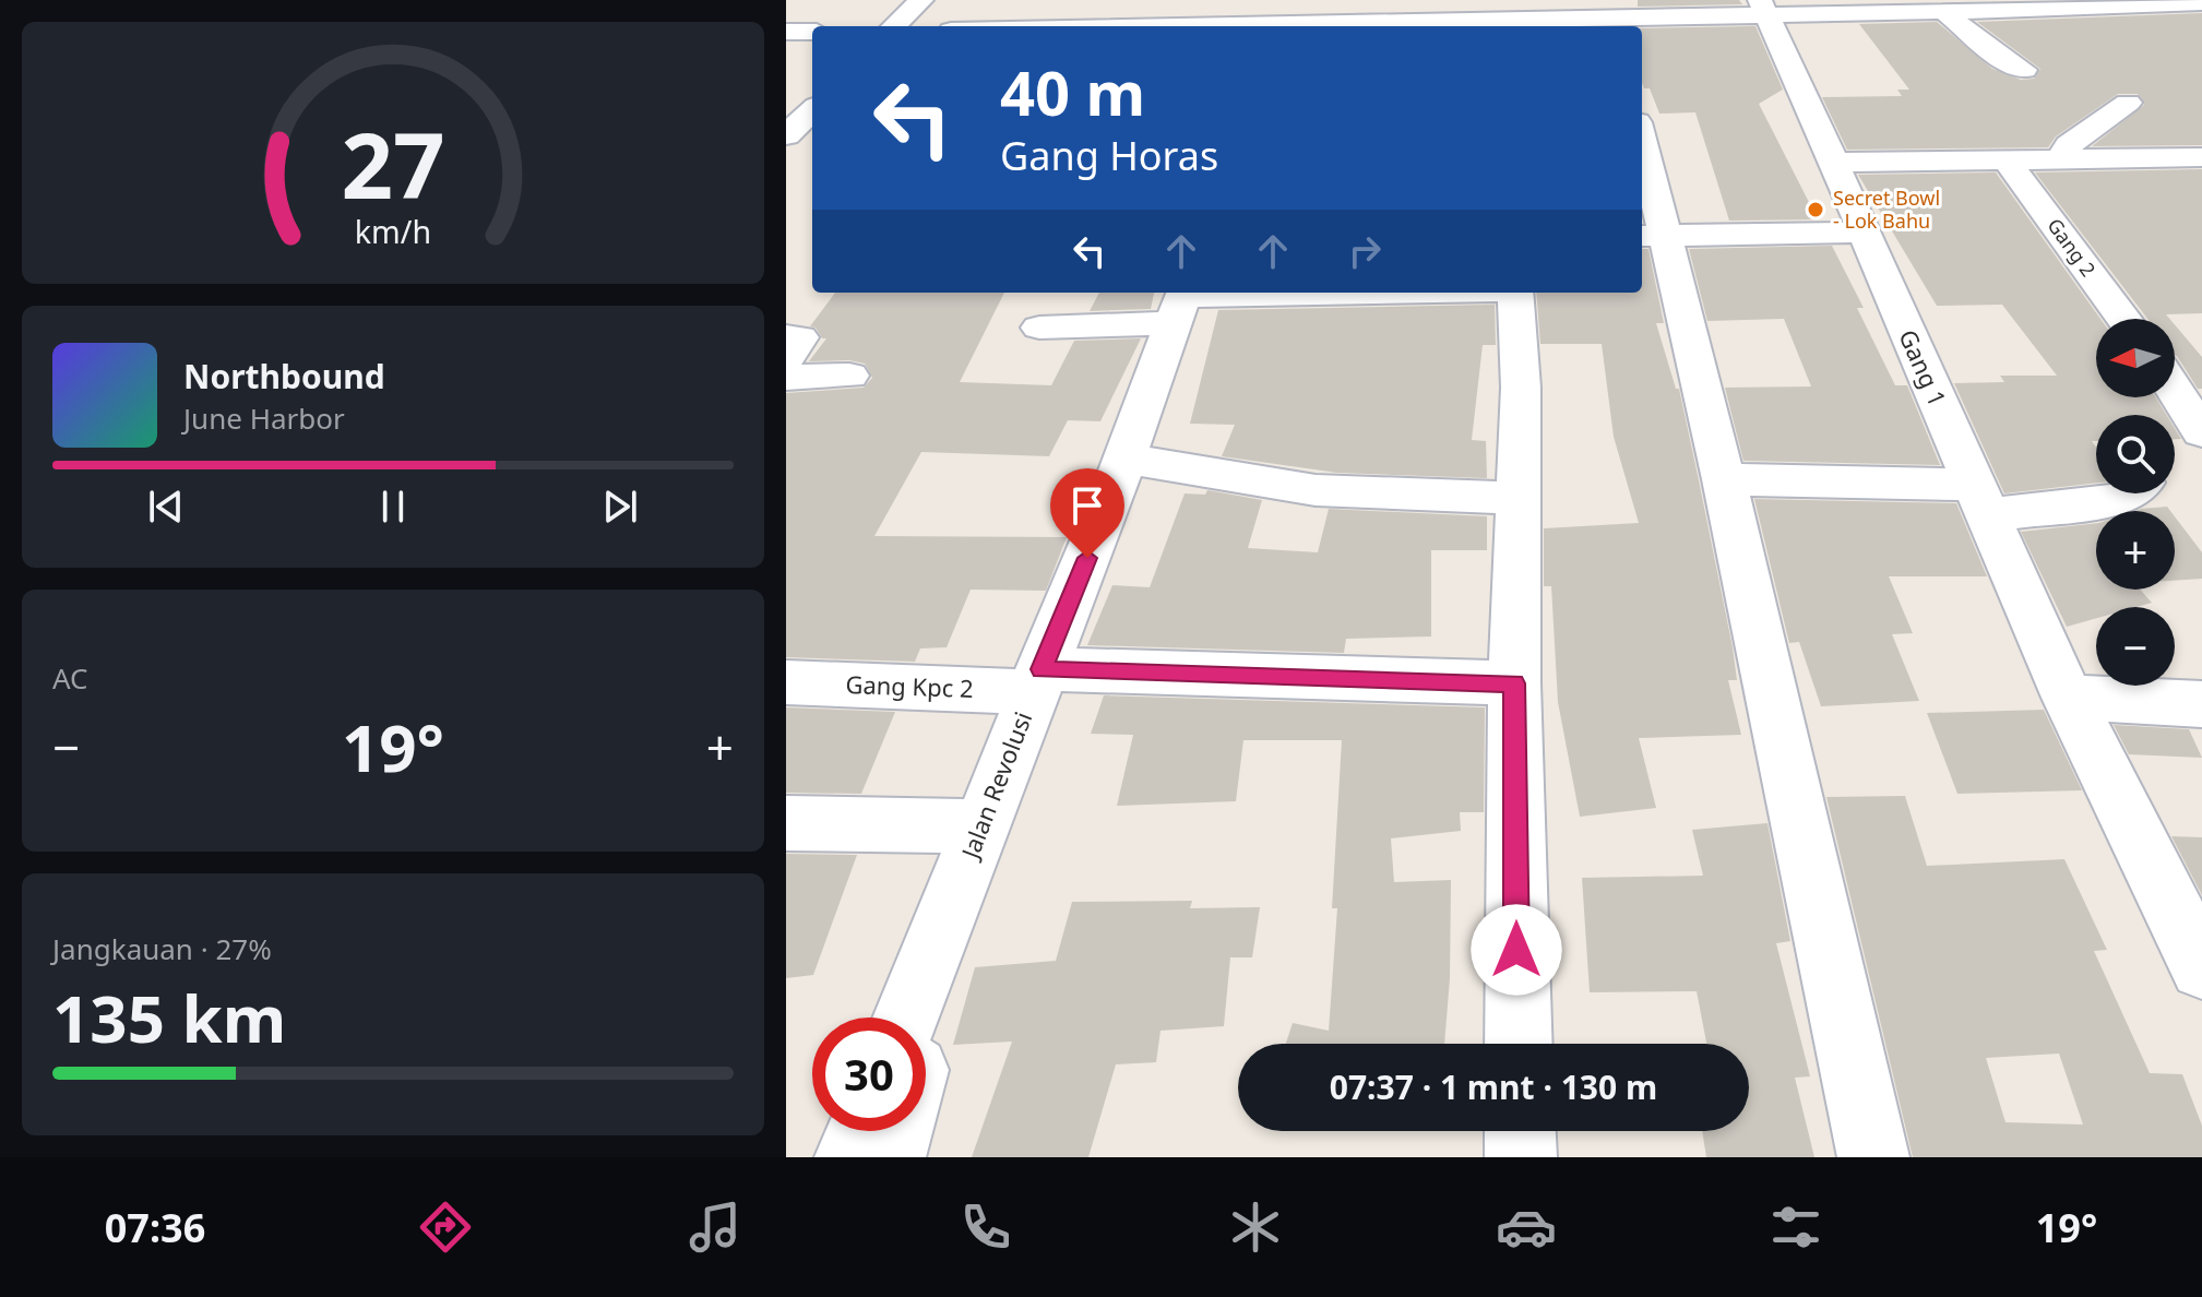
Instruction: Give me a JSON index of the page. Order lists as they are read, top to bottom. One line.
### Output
{"streets":{"street":["Gang 2","Gang 1","Gang Kpc 2","Jalan Revolusi"]},"crossings":[["Gang Kpc 2","Jalan Revolusi"]],"places":["Secret Bowl - Lok Bahu"],"north":"left","page":{"turn":["40 m","Gang Horas"],"map_buttons":["+","−"],"song":["Northbound","June Harbor"],"tile":["AC",["Jangkauan · 27%","135 km"]],"heat":["−","19°","+"],"limit":"30","trip":"07:37 · 1 mnt · 130 m","tabs":["07:36","19°"],"gauge":["27","km/h"]}}
